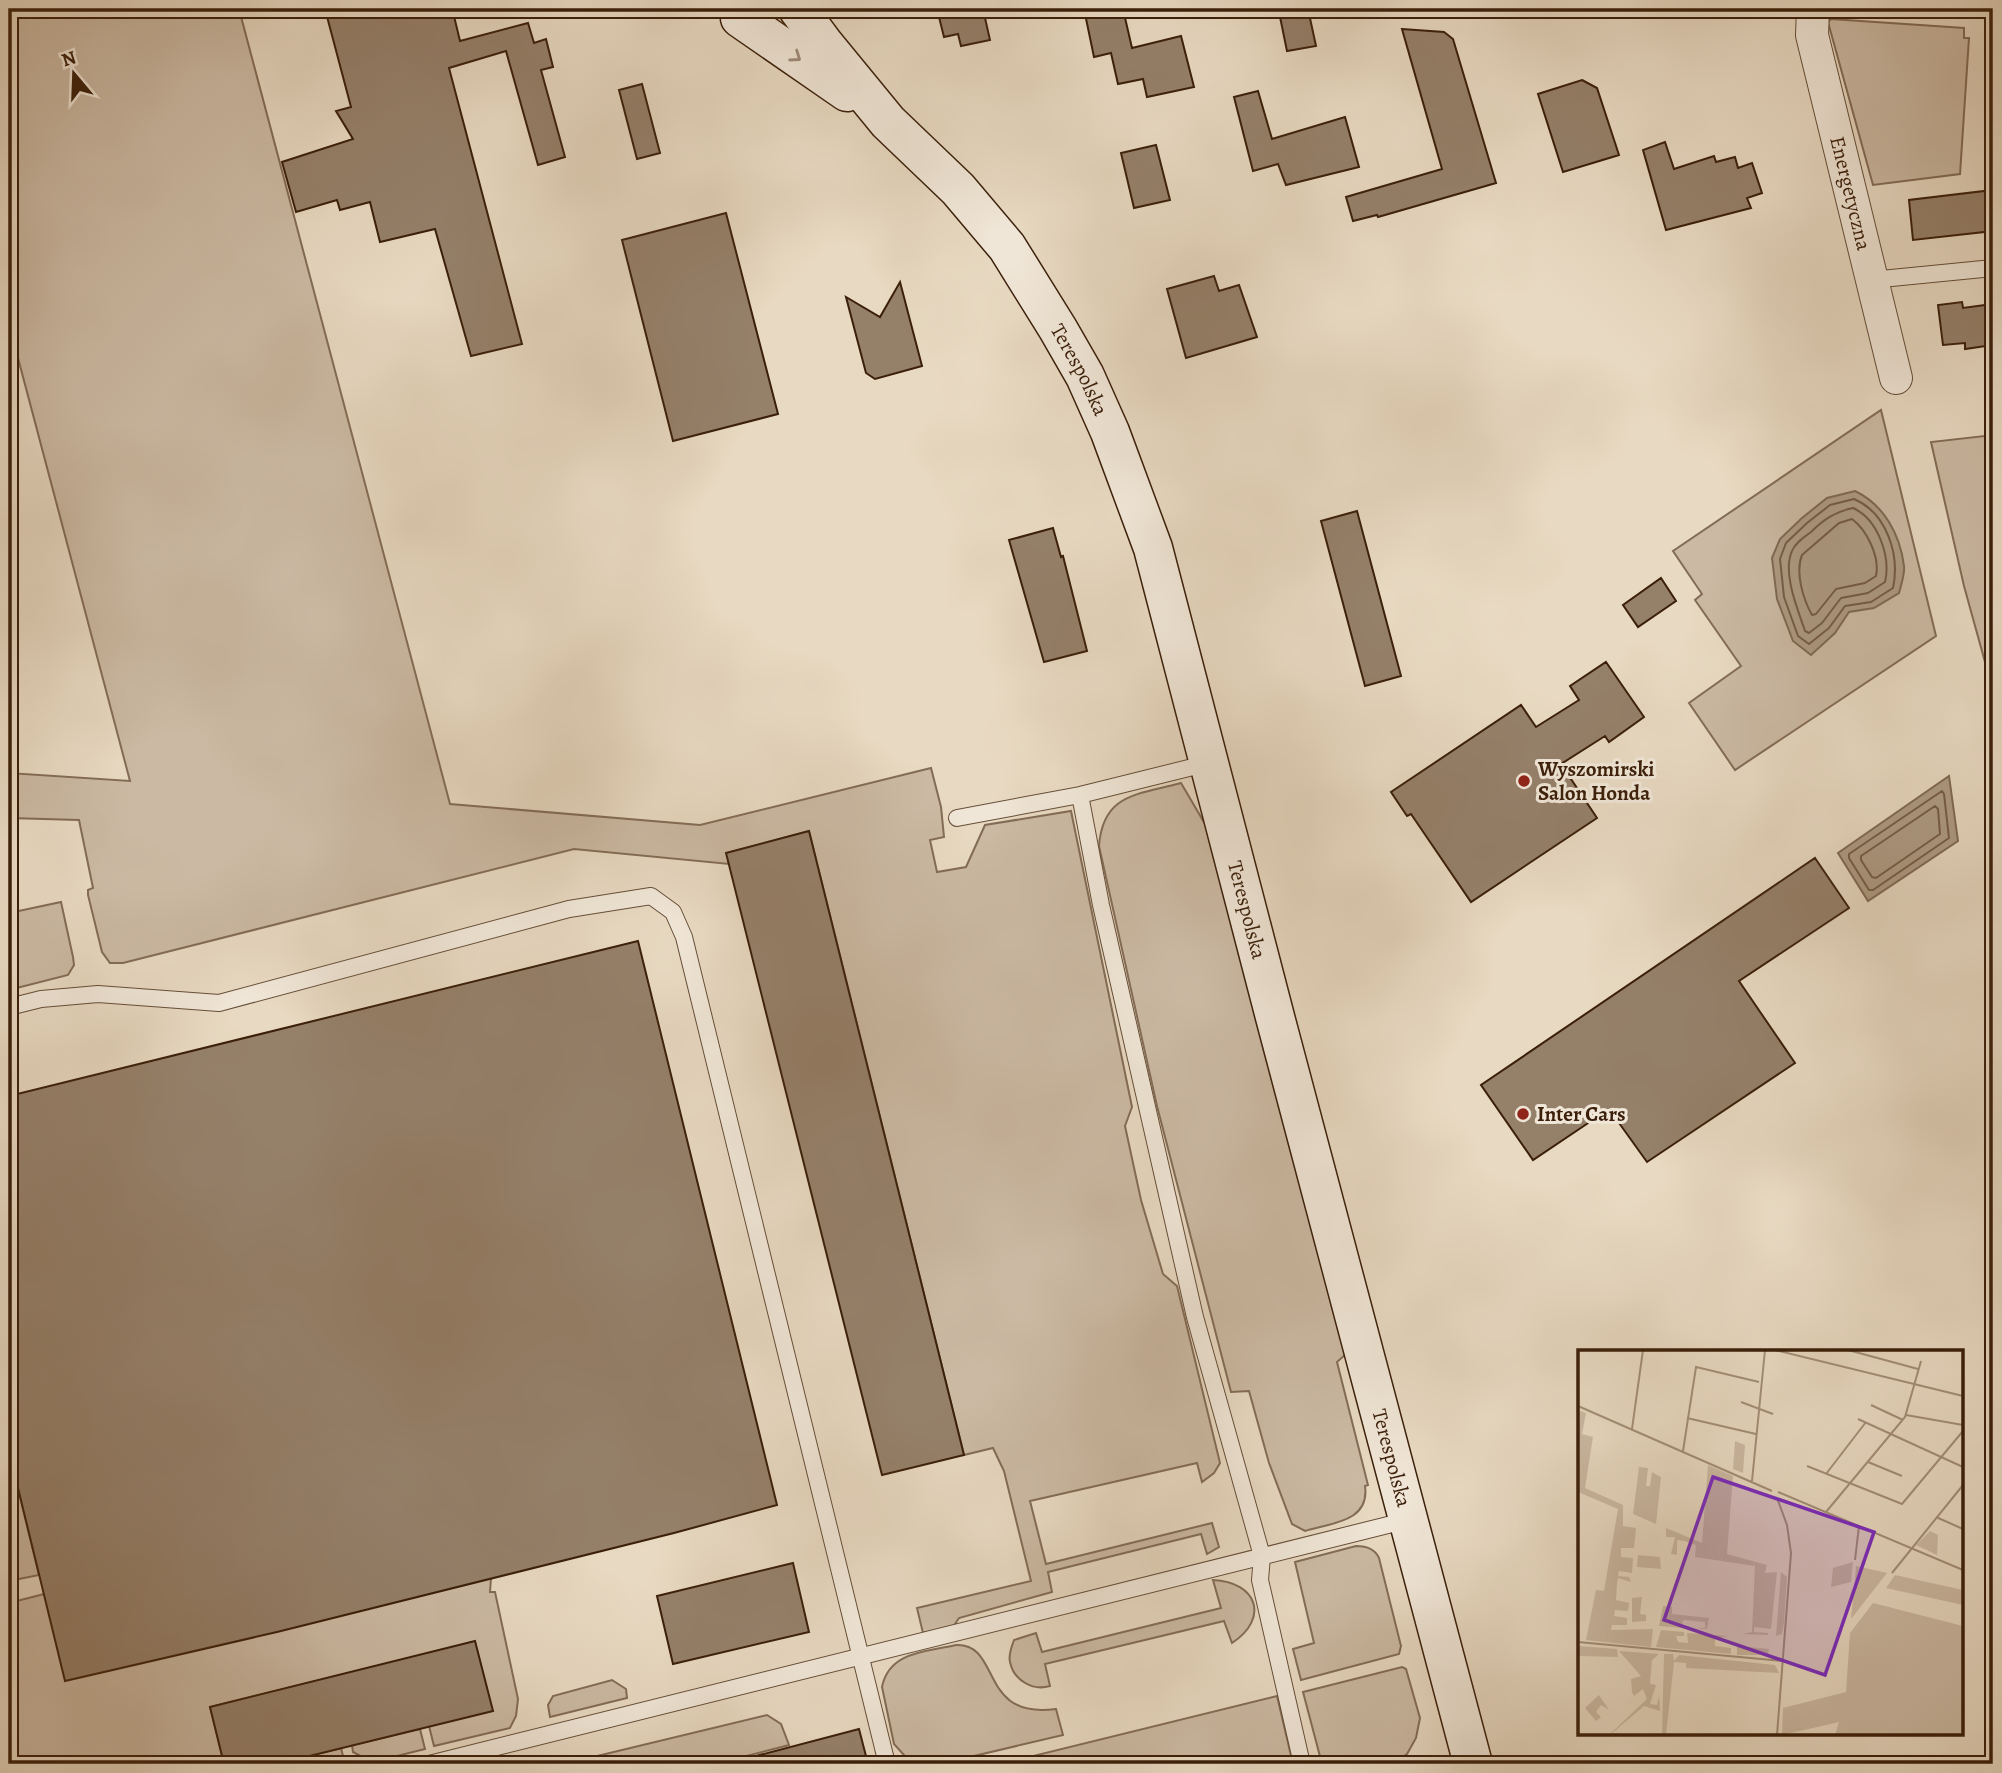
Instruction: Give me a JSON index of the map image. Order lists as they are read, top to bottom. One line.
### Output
{"streets":{"street":["Energetyczna","Terespolska"]},"places":["Wyszomirski Salon Honda","Inter Cars"],"north":"top"}
